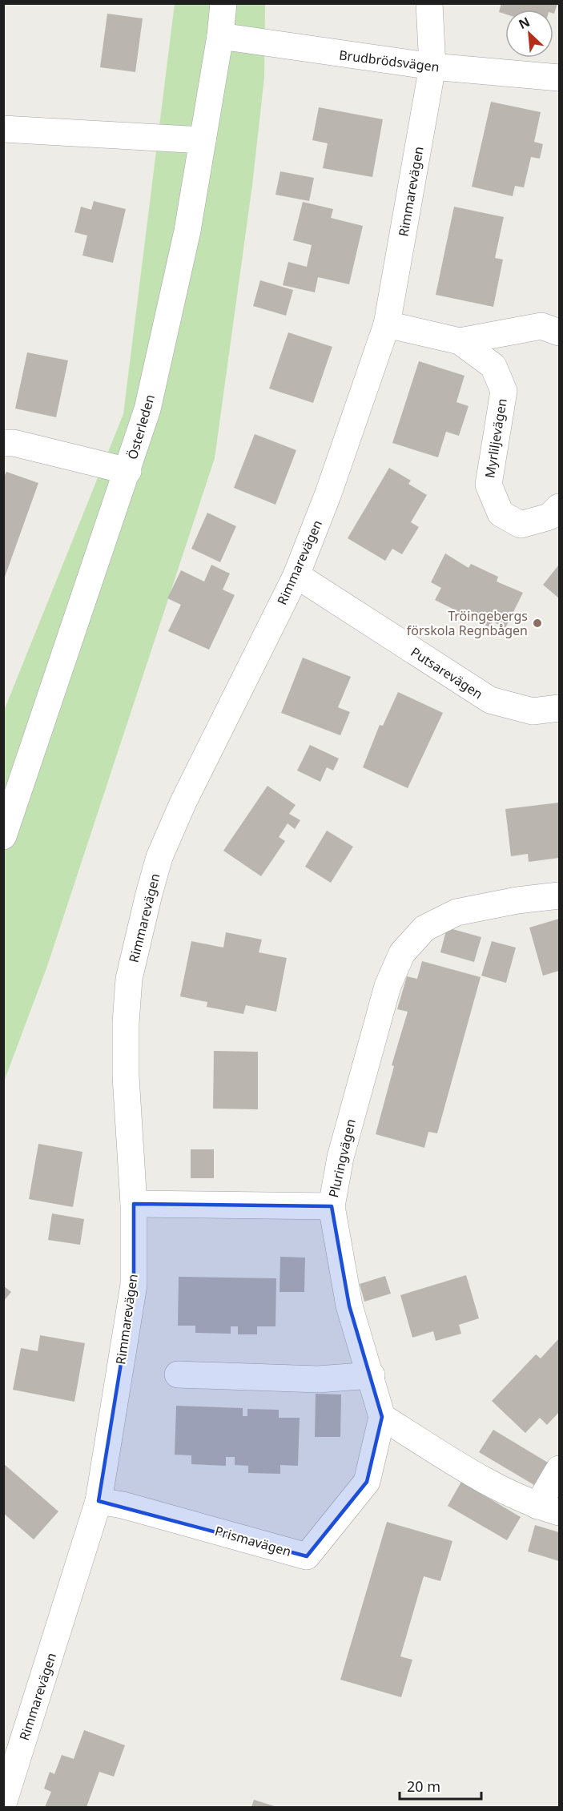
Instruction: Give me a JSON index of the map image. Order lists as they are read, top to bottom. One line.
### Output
{"streets":{"street":["Brudbrödsvägen","Rimmarevägen","Österleden","Myrliljevägen","Putsarevägen","Pluringvägen","Prismavägen"]},"crossings":[["Brudbrödsvägen","Rimmarevägen"],["Brudbrödsvägen","Österleden"],["Rimmarevägen","Myrliljevägen"],["Rimmarevägen","Putsarevägen"],["Rimmarevägen","Prismavägen"],["Pluringvägen","Prismavägen"]],"places":["Tröingebergs förskola Regnbågen"],"scale_bar":"20 m","north":"top left"}
